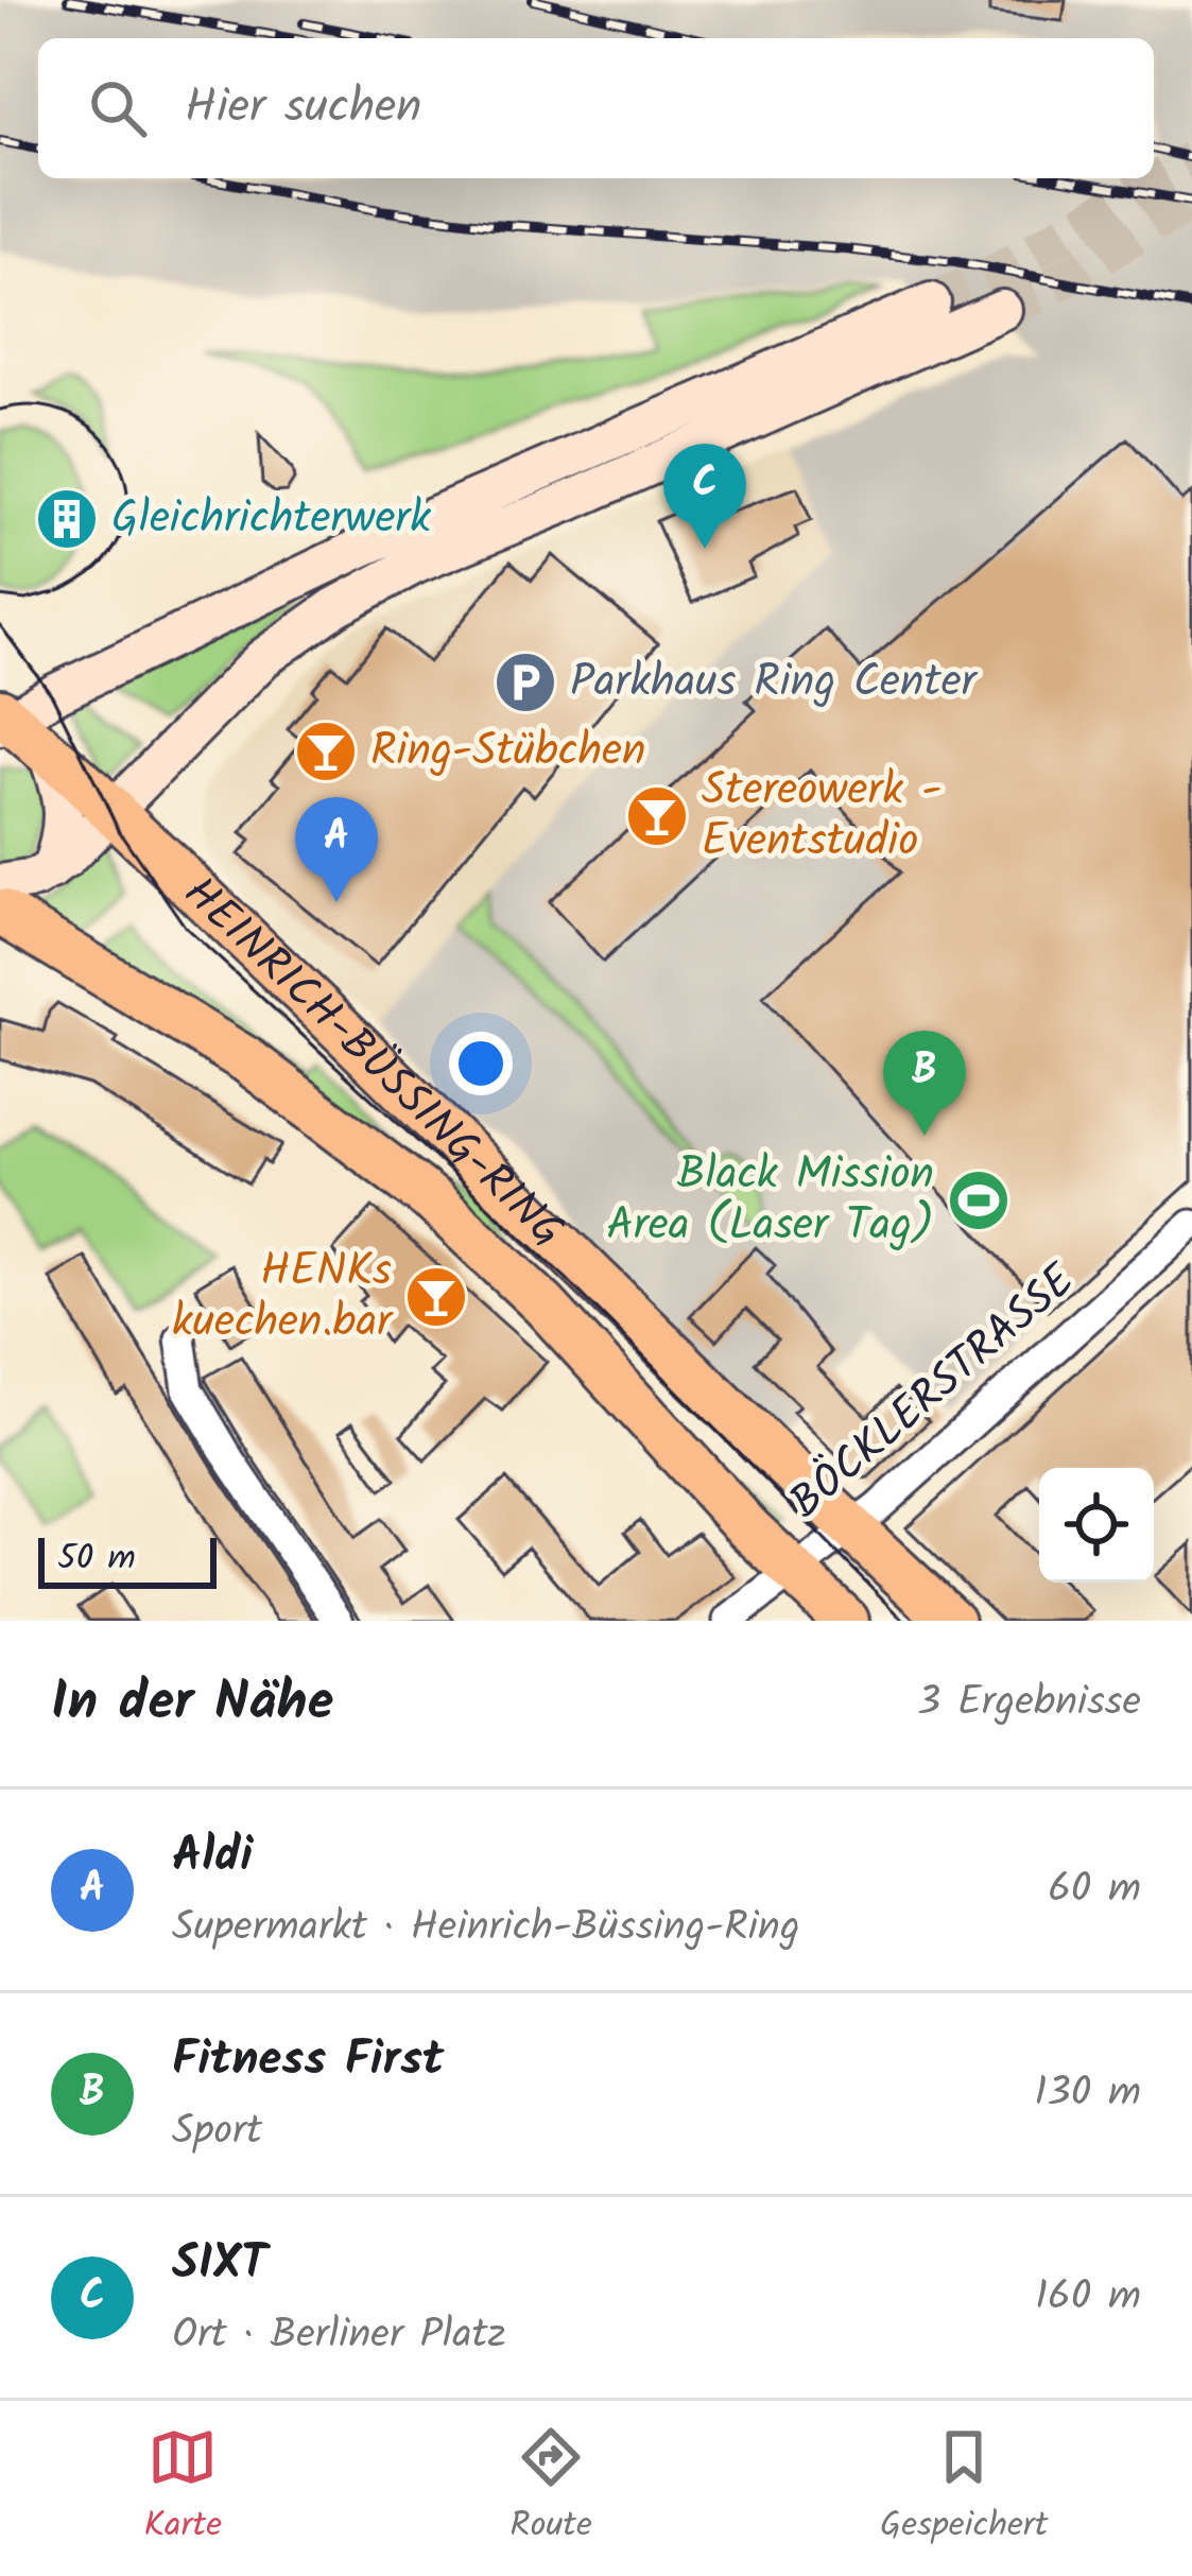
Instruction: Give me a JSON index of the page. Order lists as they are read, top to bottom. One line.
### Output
{"streets":{"main road":["HEINRICH-BÜSSING-RING"],"street":["BÖCKLERSTRASSE"]},"crossings":[["HEINRICH-BÜSSING-RING","BÖCKLERSTRASSE"]],"places":{"building":["Gleichrichterwerk"],"parking":["Parkhaus Ring Center"],"bar":["Ring-Stübchen","Stereowerk - Eventstudio","HENKs kuechen.bar"],"sports":["Black Mission Area (Laser Tag)"]},"scale_bar":"50 m","page":{"search":"Hier suchen","pins":["C","A","B"],"scale":"50 m","heading":["In der Nähe","3 Ergebnisse"],"list":[{"mark":"A","name":"Aldi","note":"Supermarkt · Heinrich-Büssing-Ring","value":"60 m"},{"mark":"B","name":"Fitness First","note":"Sport","value":"130 m"},{"mark":"C","name":"SIXT","note":"Ort · Berliner Platz","value":"160 m"}],"nav":["Karte","Route","Gespeichert"]}}
